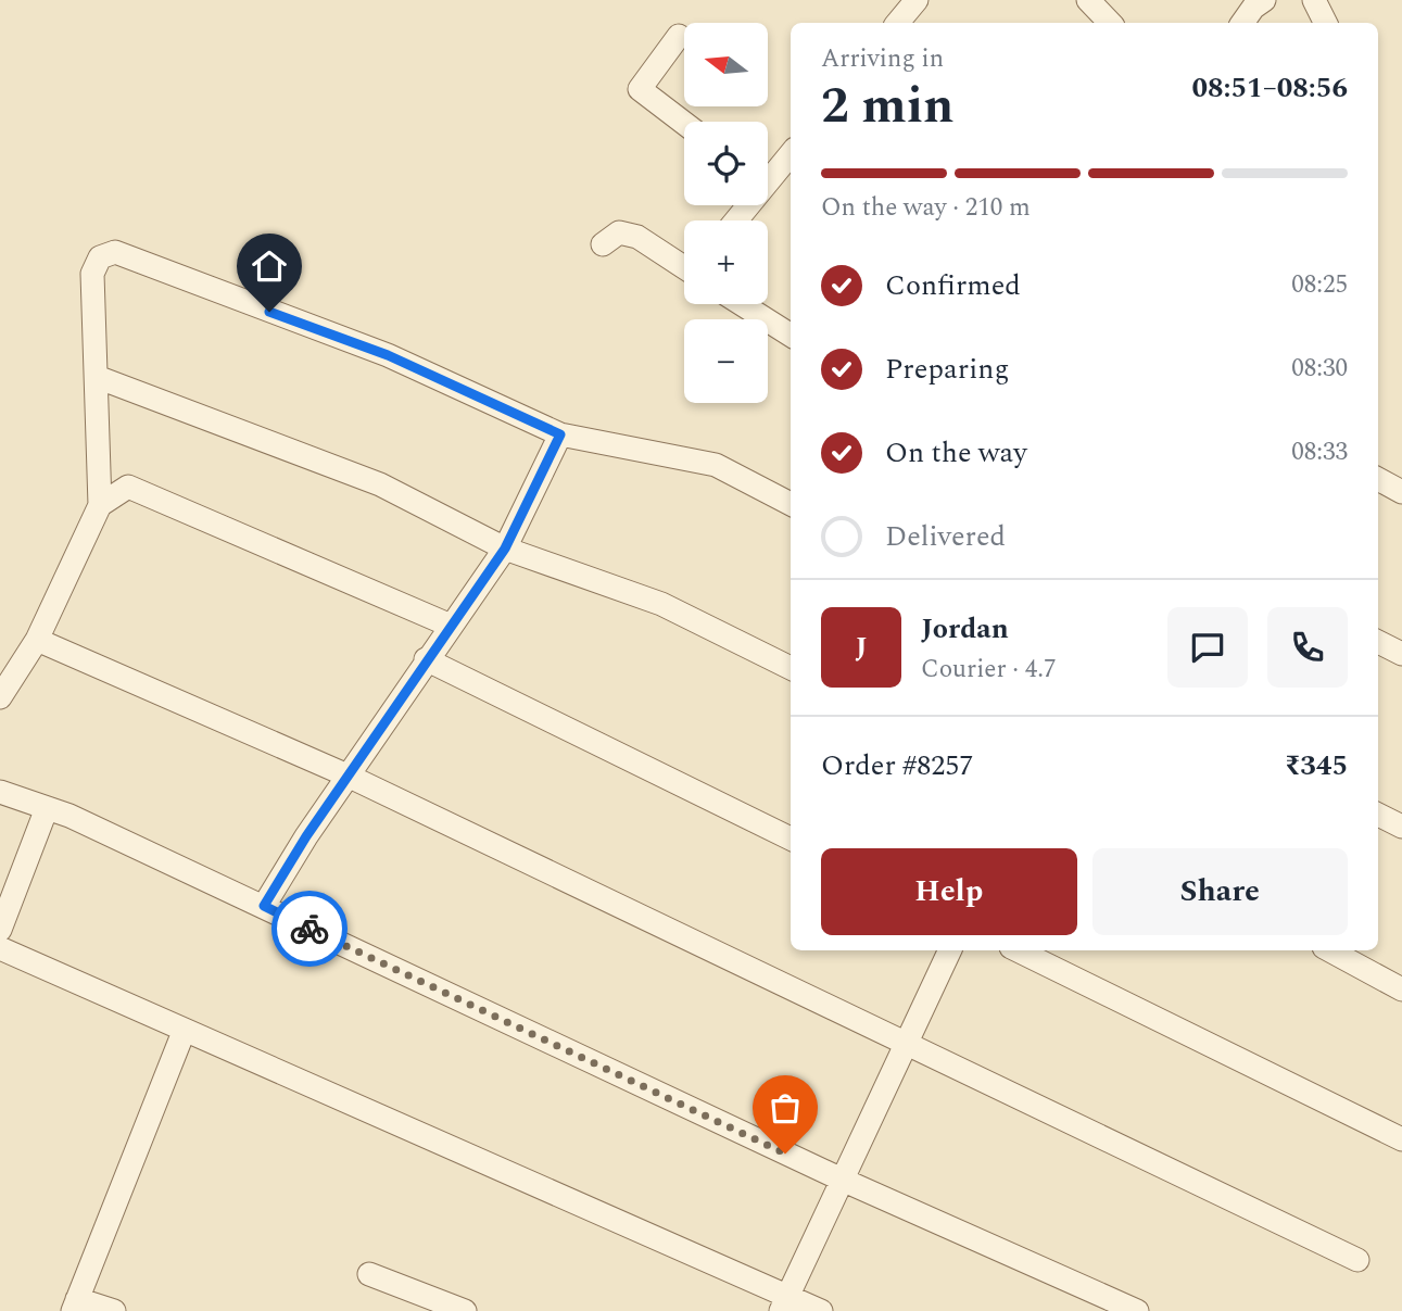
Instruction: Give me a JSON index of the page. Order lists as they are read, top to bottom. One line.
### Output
{"north":"left","page":{"map_buttons":["+","−"],"heading":["2 min","Arriving in","08:51–08:56"],"panel":["Jordan","Courier · 4.7","Order #8257","₹345"],"bar":"On the way · 210 m","list":[["Confirmed","08:25"],["Preparing","08:30"],["On the way","08:33"],"Delivered"],"round":"J","buttons":["Help","Share"]}}
